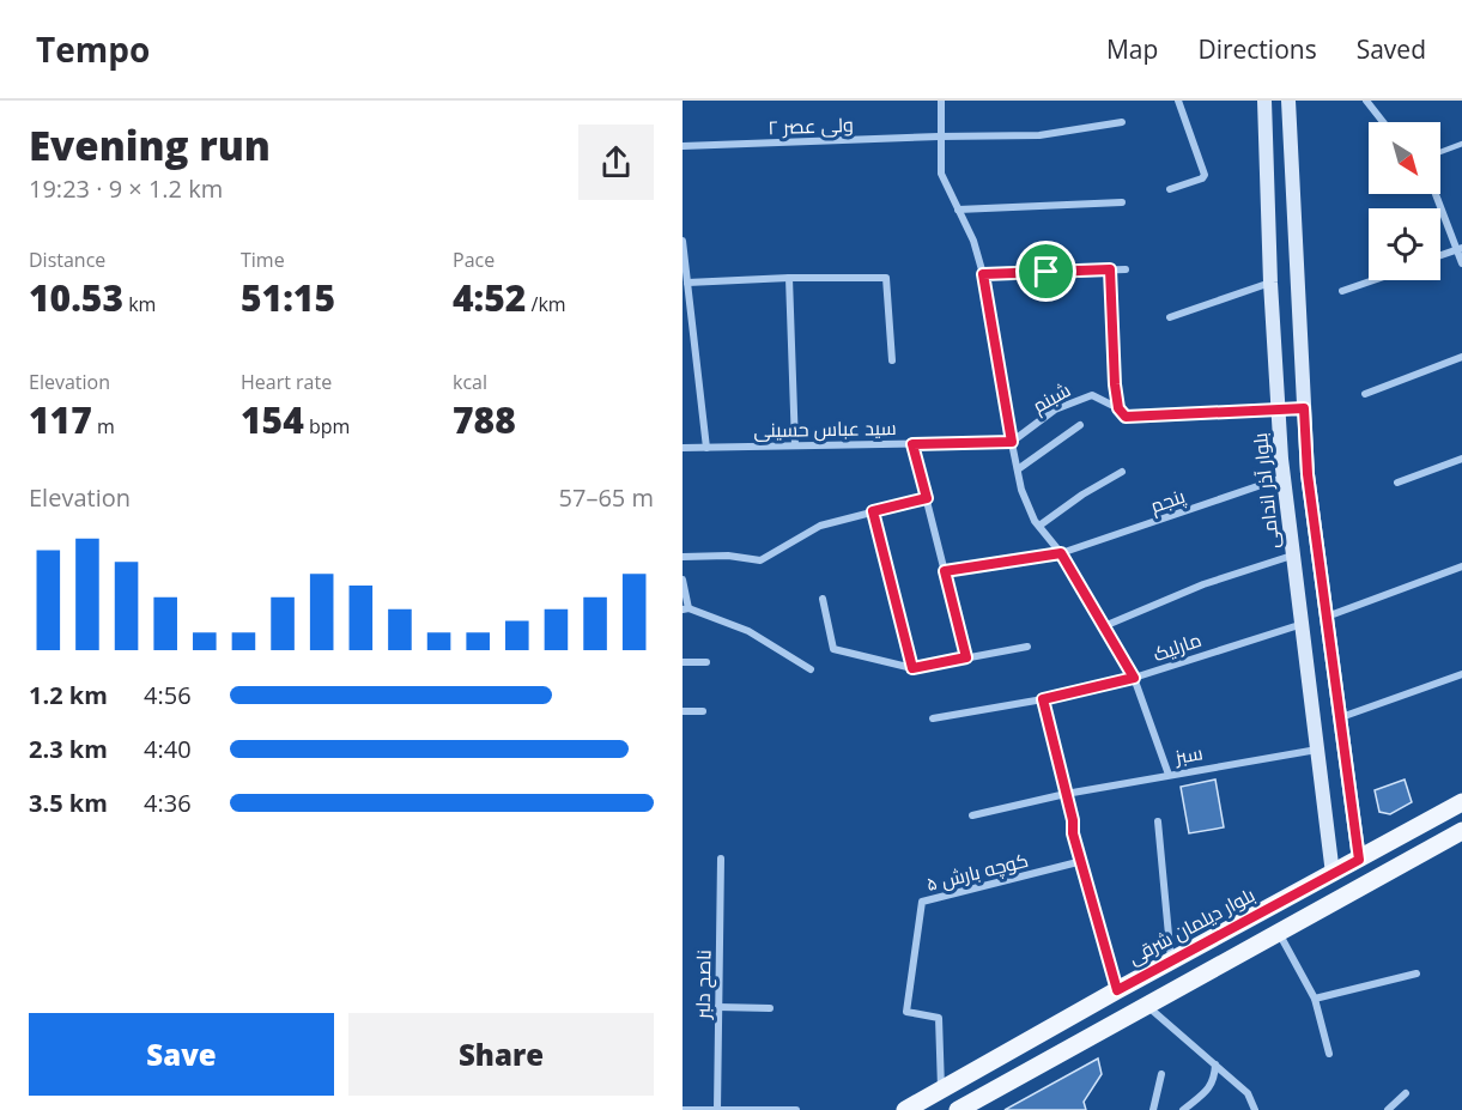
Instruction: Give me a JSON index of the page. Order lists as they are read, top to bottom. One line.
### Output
{"streets":{"main road":["بلوار آذر اندامی","بلوار دیلمان شرقی"],"street":["ولی عصر ۲","شبنم","سید عباس حسینی","پنجم","مارلیک","سبز","کوچه بارش ۵","ناصح دلبر"]},"crossings":[["شبنم","سید عباس حسینی"],["شبنم","بلوار آذر اندامی"],["بلوار آذر اندامی","پنجم"],["بلوار آذر اندامی","مارلیک"],["بلوار آذر اندامی","سبز"],["بلوار آذر اندامی","بلوار دیلمان شرقی"],["کوچه بارش ۵","بلوار دیلمان شرقی"]],"north":"bottom right","page":{"header":"Tempo","nav":["Map","Directions","Saved"],"heading":["Evening run","19:23 · 9 × 1.2 km"],"stats":[["Distance","10.53 km"],["Time","51:15"],["Pace","4:52 /km"],["Elevation","117 m"],["Heart rate","154 bpm"],["kcal","788"]],"chart":["Elevation","57–65 m"],"list":[{"name":"1.2 km","note":"4:56"},{"name":"2.3 km","note":"4:40"},{"name":"3.5 km","note":"4:36"}],"buttons":["Save","Share"]}}
